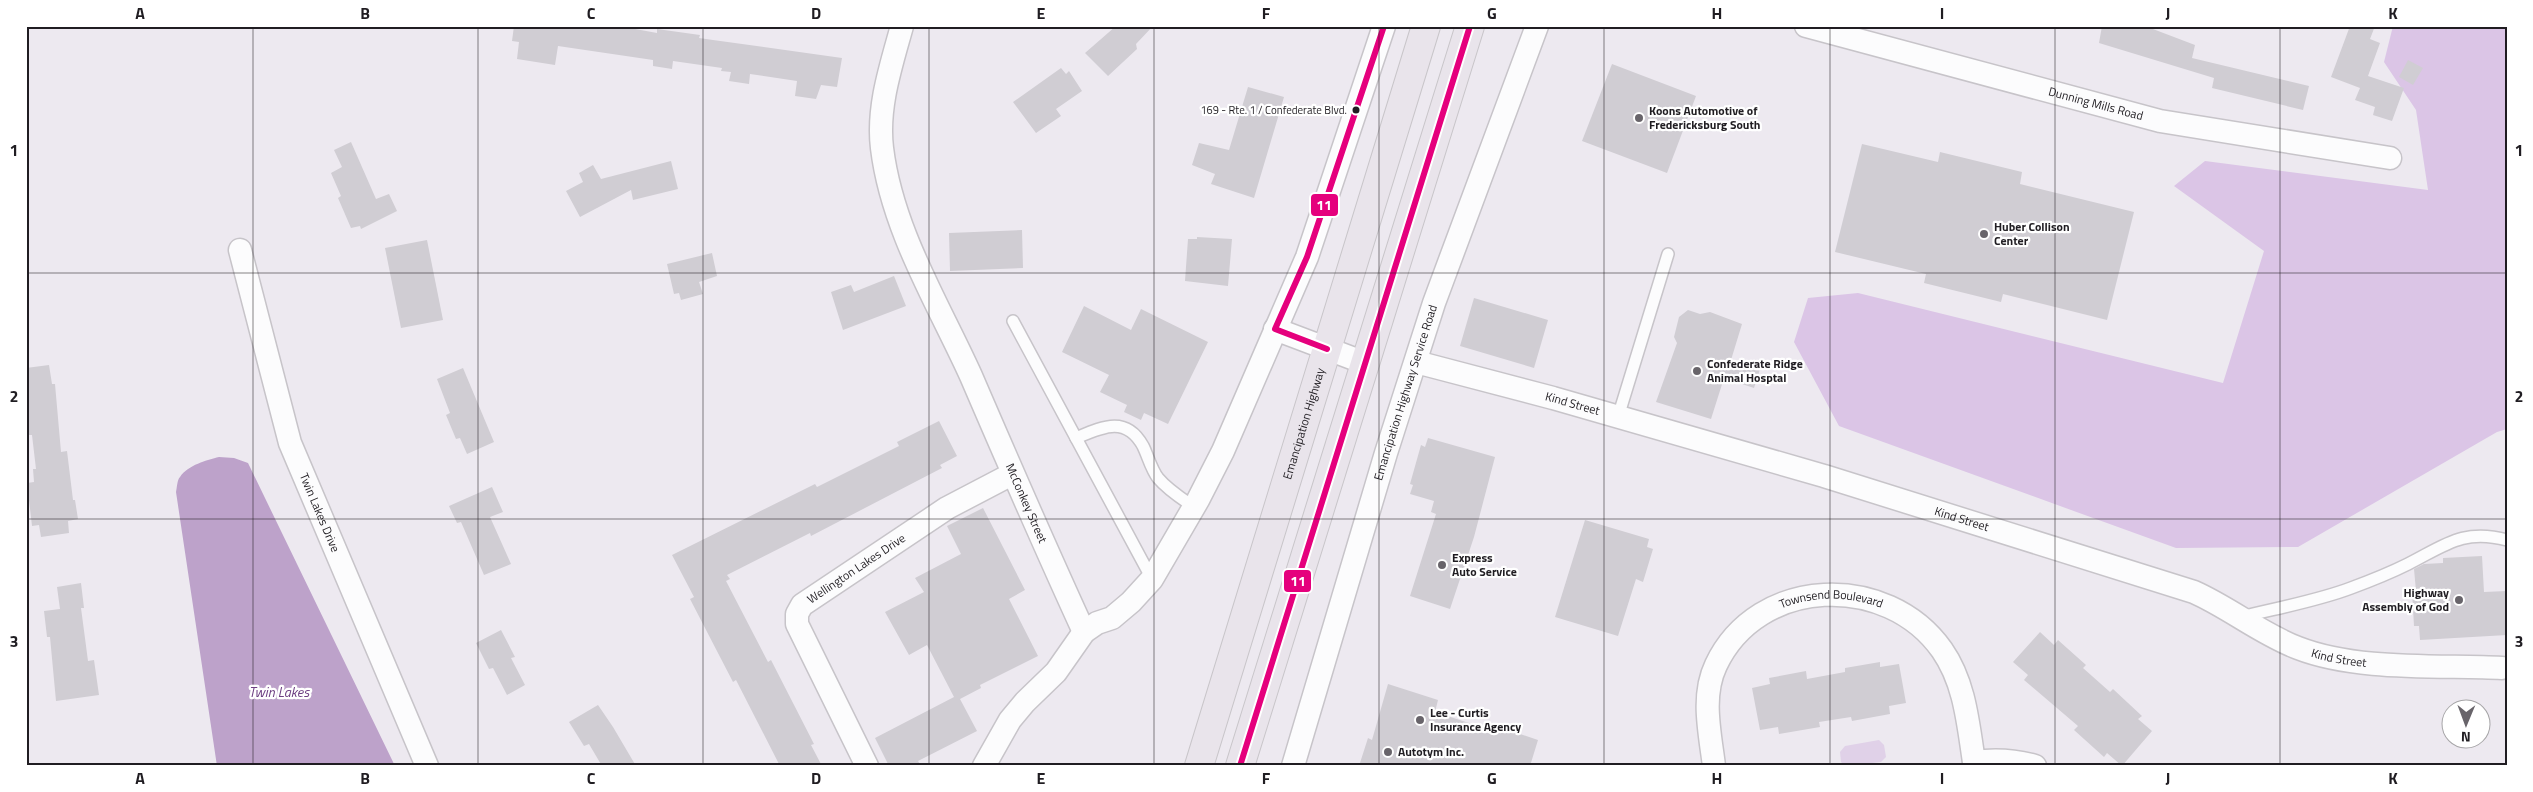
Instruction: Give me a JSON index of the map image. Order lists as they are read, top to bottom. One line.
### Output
{"streets":{"main road":["Emancipation Highway"],"street":["Dunning Mills Road","Emancipation Highway Service Road","Kind Street","McConkey Street","Twin Lakes Drive","Wellington Lakes Drive","Townsend Boulevard"]},"crossings":[["Emancipation Highway Service Road","Kind Street"],["McConkey Street","Wellington Lakes Drive"]],"water":["Twin Lakes"],"places":["169 - Rte. 1 / Confederate Blvd.","Koons Automotive of Fredericksburg South","Huber Collison Center","Confederate Ridge Animal Hosptal","Express Auto Service","Highway Assembly of God","Lee - Curtis Insurance Agency","Autotym Inc."],"lines":["transit line 11"],"north":"bottom","grid":{"columns":["A","B","C","D","E","F","G","H","I","J","K"],"rows":["1","2","3"]}}
